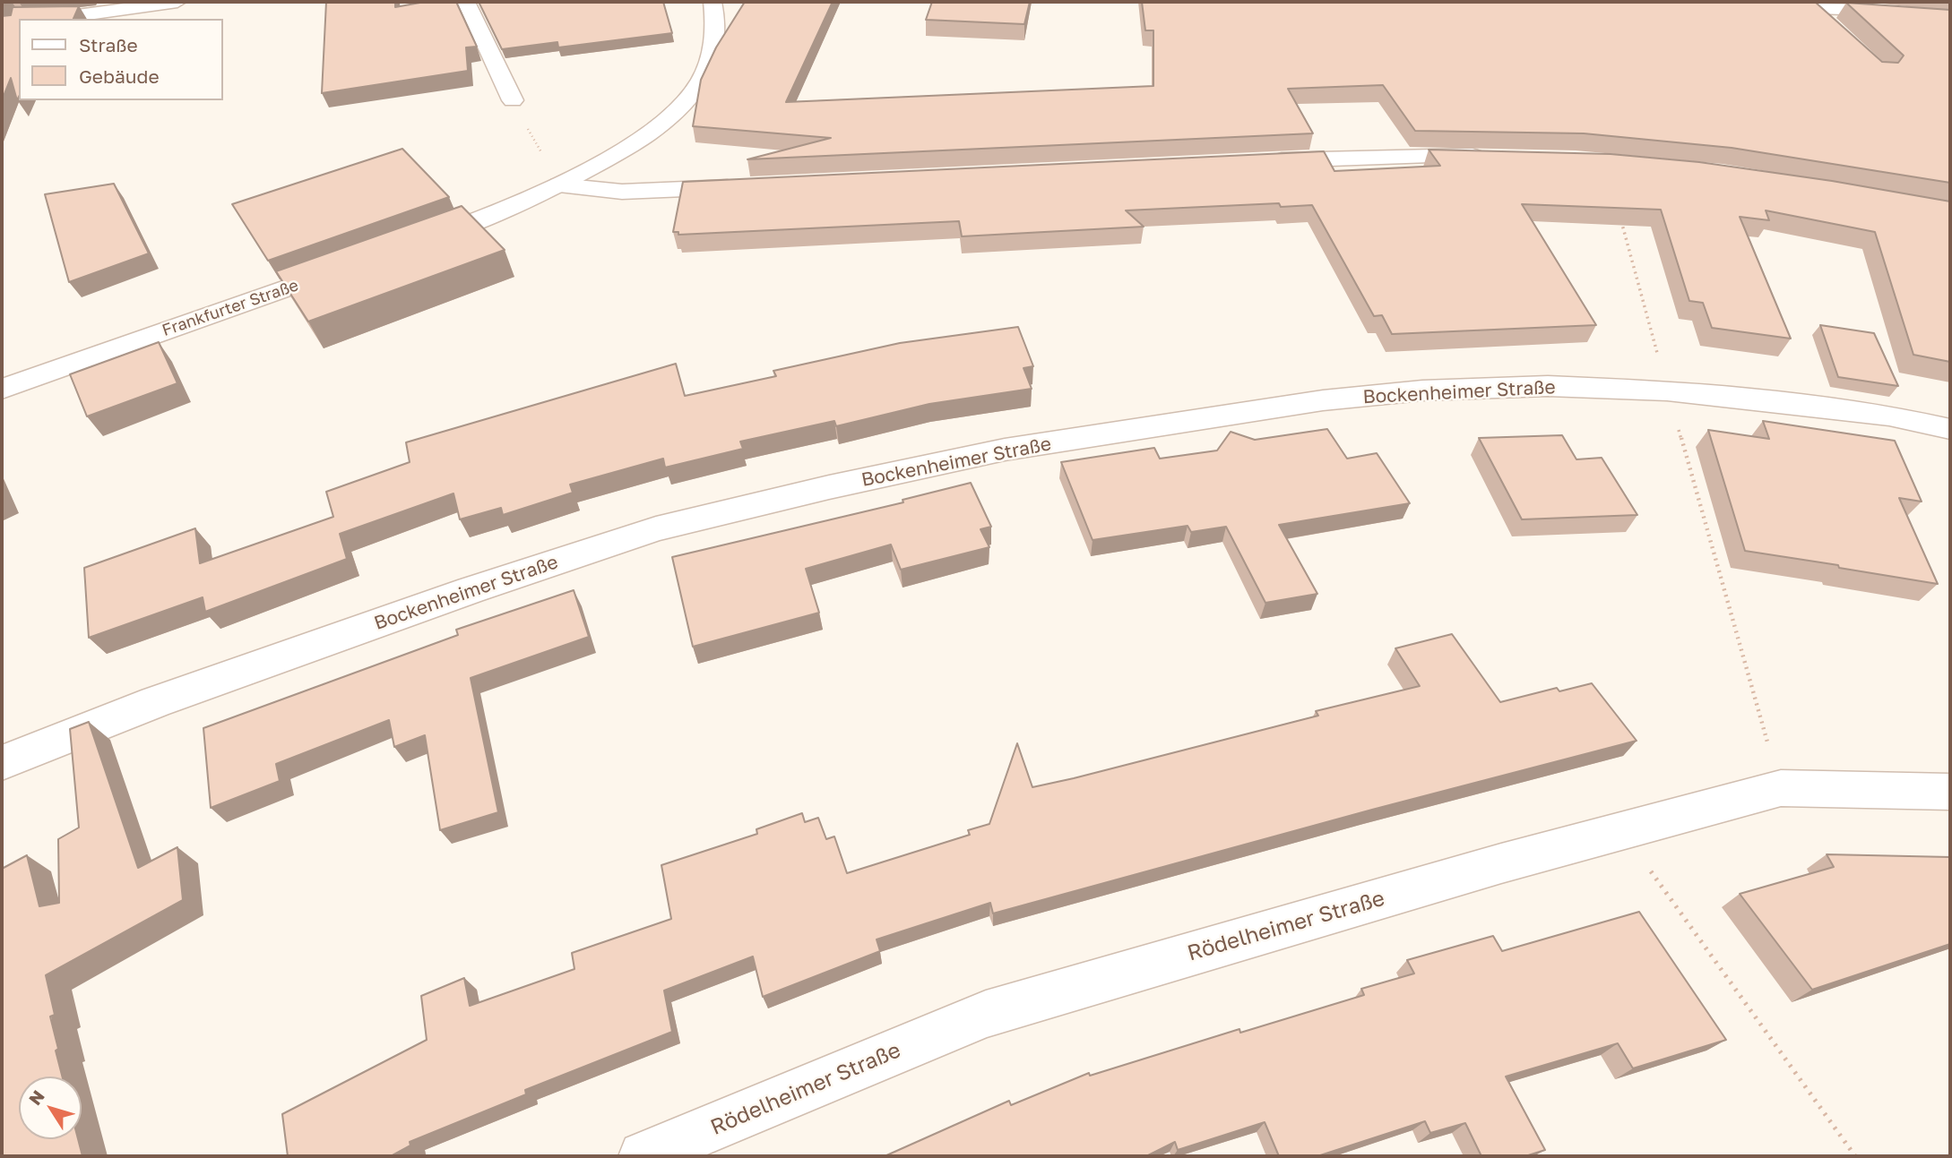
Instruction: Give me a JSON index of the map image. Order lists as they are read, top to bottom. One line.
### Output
{"streets":{"street":["Frankfurter Straße","Bockenheimer Straße","Rödelheimer Straße"]},"legend":["Straße","Gebäude"],"north":"top left"}
